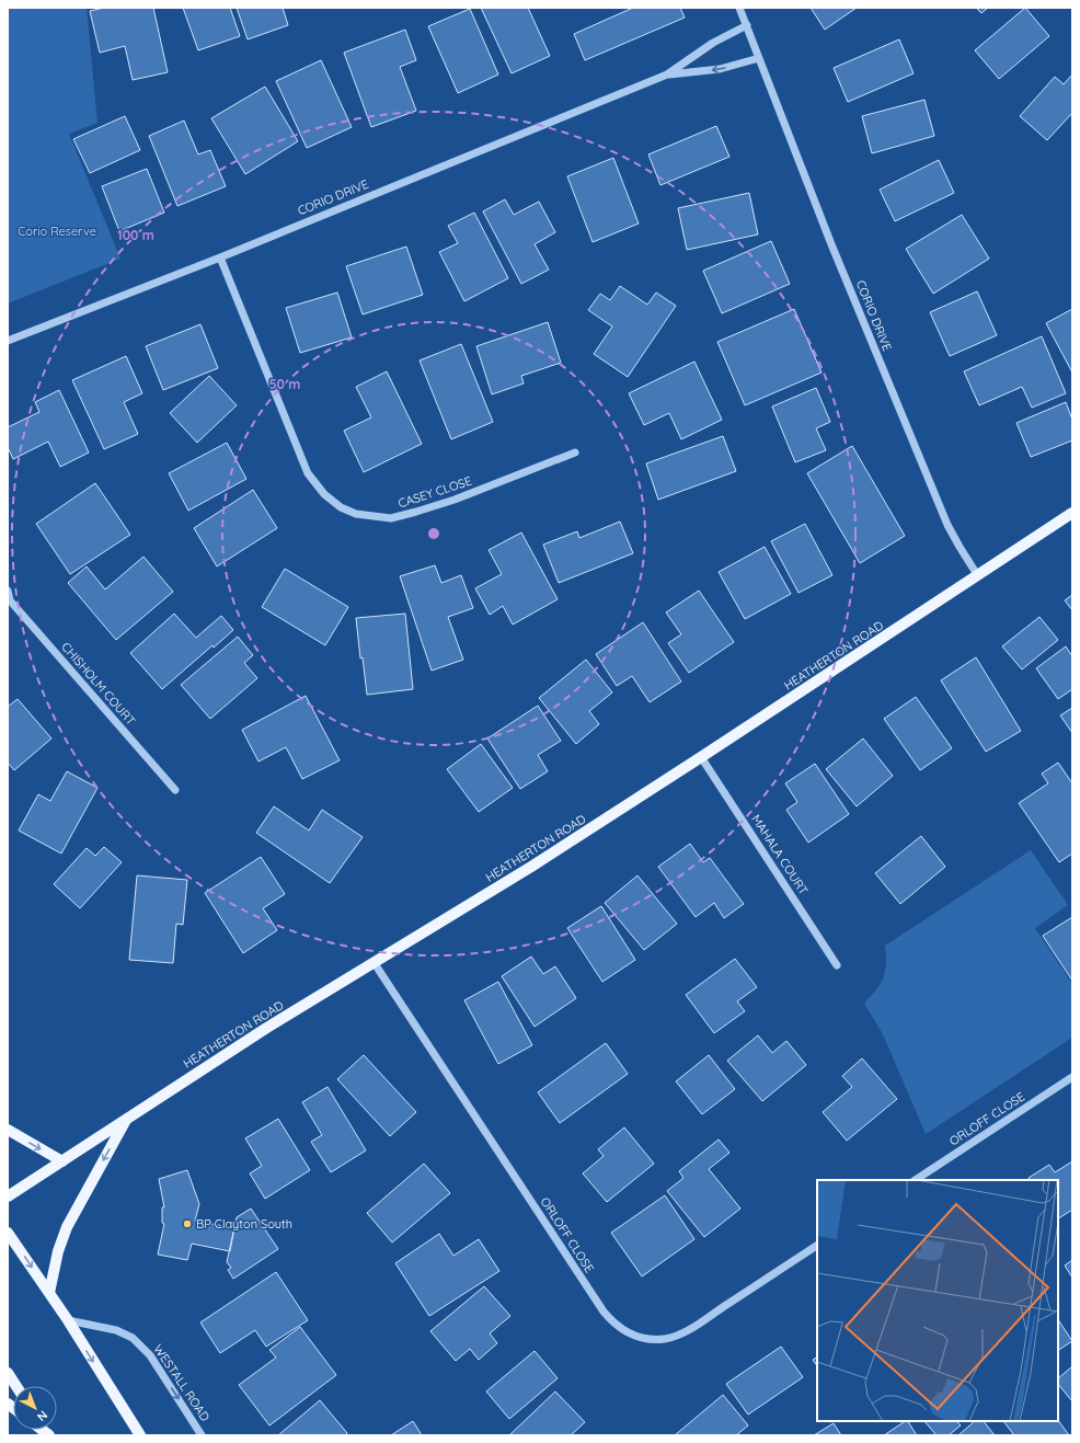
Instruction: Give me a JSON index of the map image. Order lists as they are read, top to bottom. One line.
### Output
{"streets":{"main road":["HEATHERTON ROAD"],"street":["CORIO DRIVE","CASEY CLOSE","CHISHOLM COURT","MAHALA COURT","ORLOFF CLOSE","WESTALL ROAD"]},"crossings":[["CORIO DRIVE","CASEY CLOSE"],["CORIO DRIVE","HEATHERTON ROAD"],["HEATHERTON ROAD","MAHALA COURT"],["HEATHERTON ROAD","ORLOFF CLOSE"]],"one_way":["WESTALL ROAD"],"parks":["Corio Reserve"],"places":["BP Clayton South"],"north":"bottom right","rings":["100 m","50 m"]}
